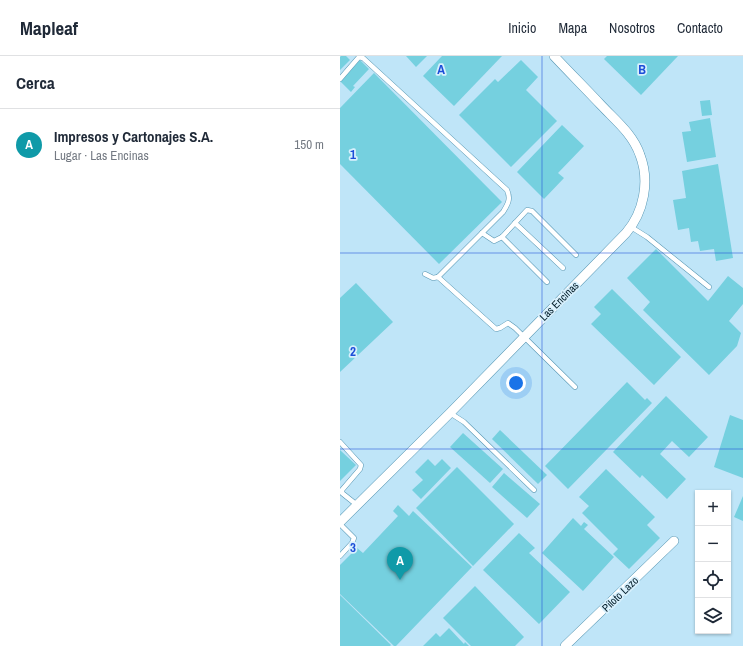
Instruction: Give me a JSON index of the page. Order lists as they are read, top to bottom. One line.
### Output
{"streets":{"street":["Las Encinas","Piloto Lazo"]},"page":{"header":"Mapleaf","nav":["Inicio","Mapa","Nosotros","Contacto"],"heading":"Cerca","list":[{"mark":"A","name":"Impresos y Cartonajes S.A.","note":"Lugar · Las Encinas","value":"150 m"}],"map_buttons":["+","−"],"pins":"A"},"grid":{"columns":["A","B"],"rows":["1","2","3"]}}
